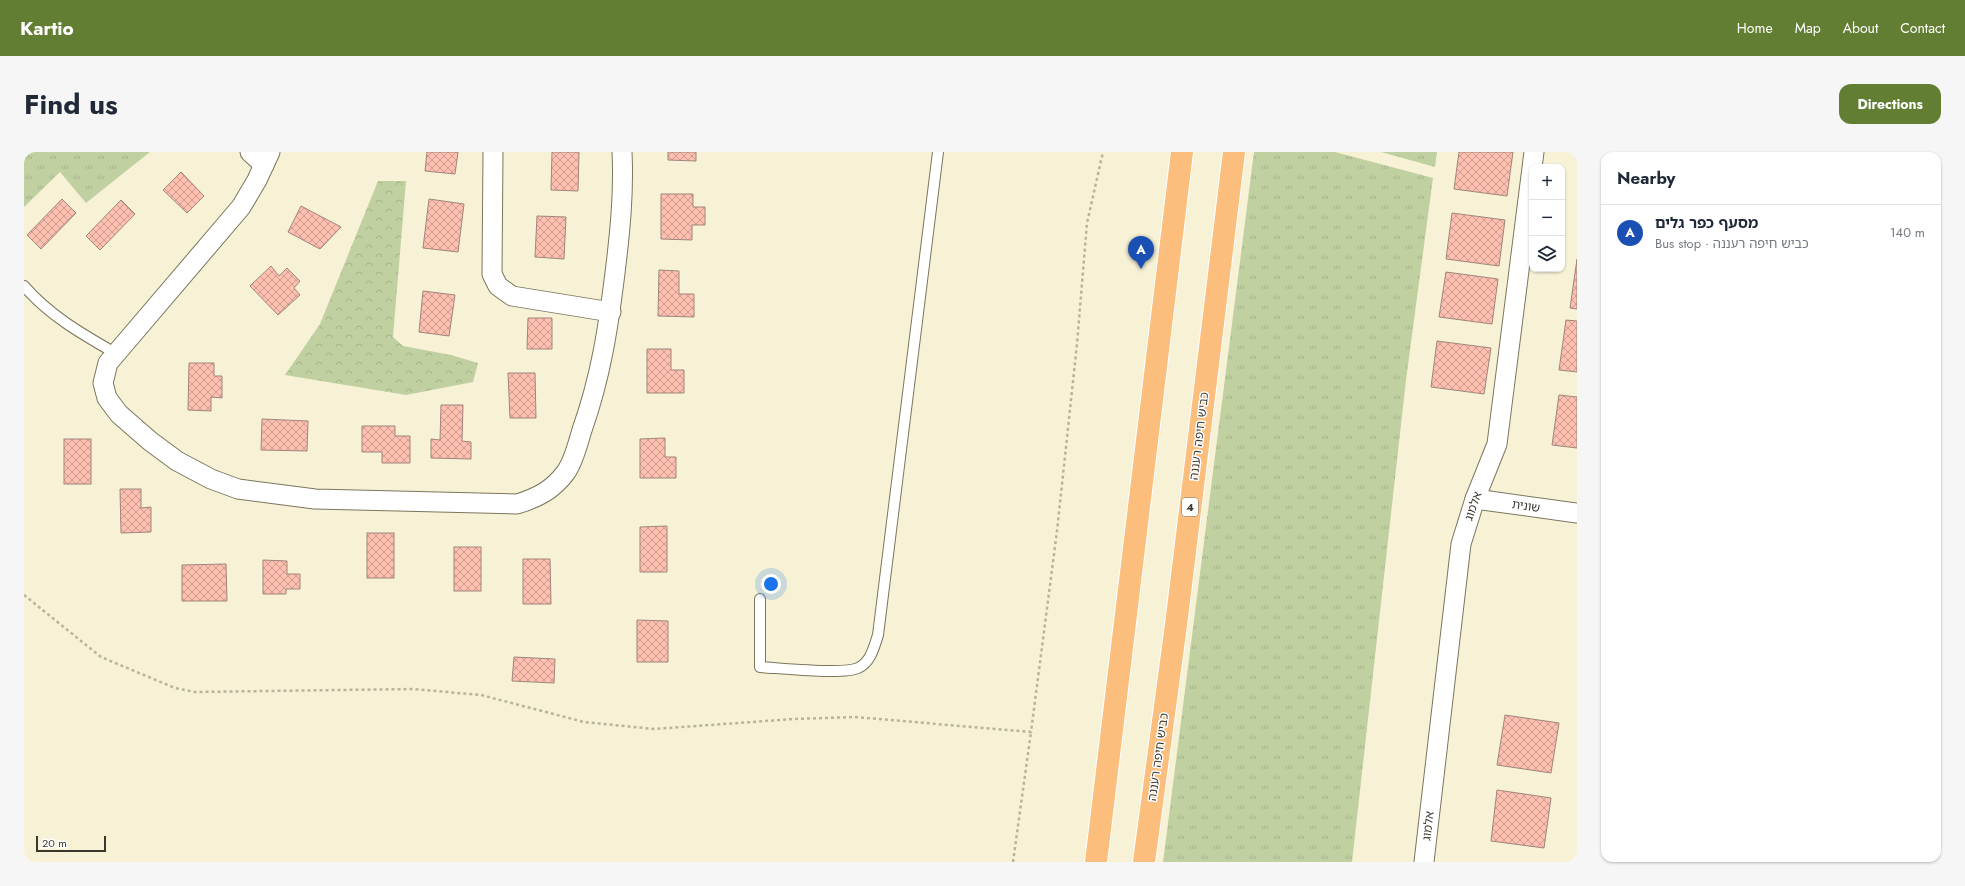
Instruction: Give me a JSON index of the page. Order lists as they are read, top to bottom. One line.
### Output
{"streets":{"highway":["כביש חיפה רעננה","4"],"street":["אלמוג","שונית"]},"crossings":[["אלמוג","שונית"]],"scale_bar":"20 m","page":{"header":"Kartio","nav":["Home","Map","About","Contact"],"title":"Find us","buttons":"Directions","heading":"Nearby","map_buttons":["+","−"],"list":[{"mark":"A","name":"מסעף כפר גלים","note":"Bus stop · כביש חיפה רעננה","value":"140 m"}],"pins":"A","scale":"20 m"}}
